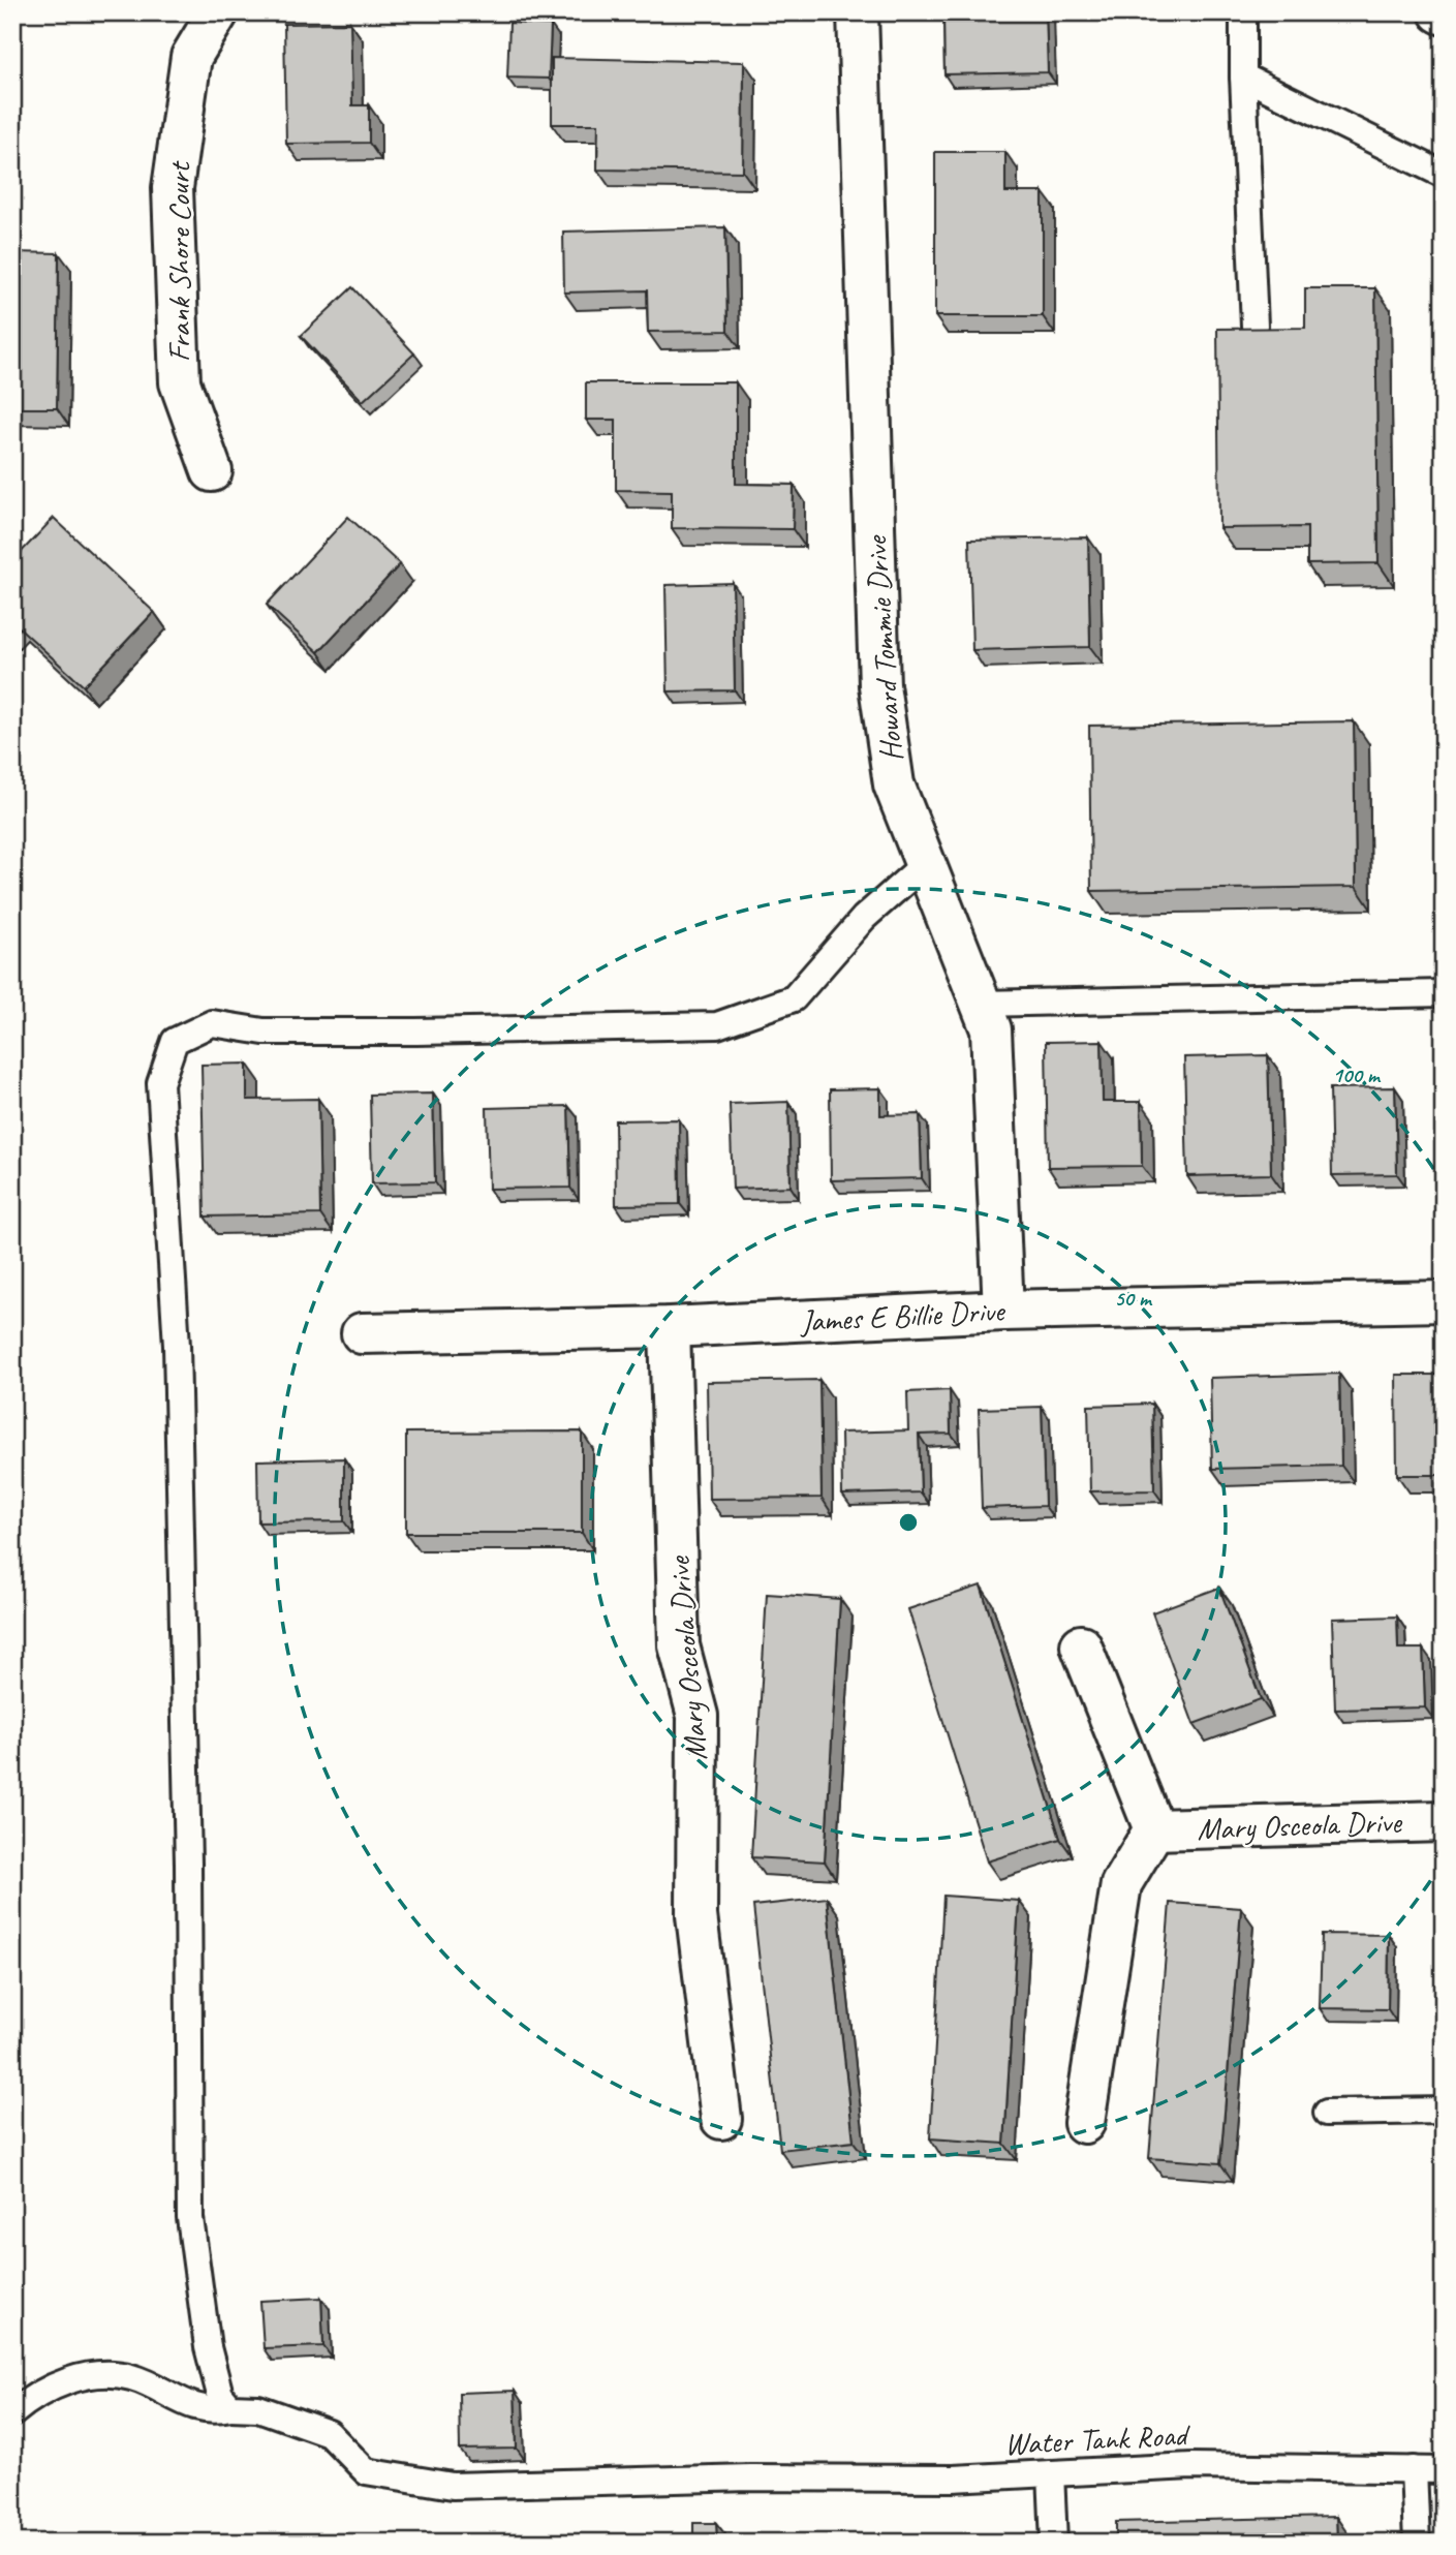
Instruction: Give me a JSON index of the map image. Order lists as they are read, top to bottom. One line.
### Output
{"streets":{"street":["Frank Shore Court","Howard Tommie Drive","James E Billie Drive","Mary Osceola Drive"],"lane":["Water Tank Road"]},"crossings":[["Howard Tommie Drive","James E Billie Drive"],["James E Billie Drive","Mary Osceola Drive"]],"rings":["100 m","50 m"]}
